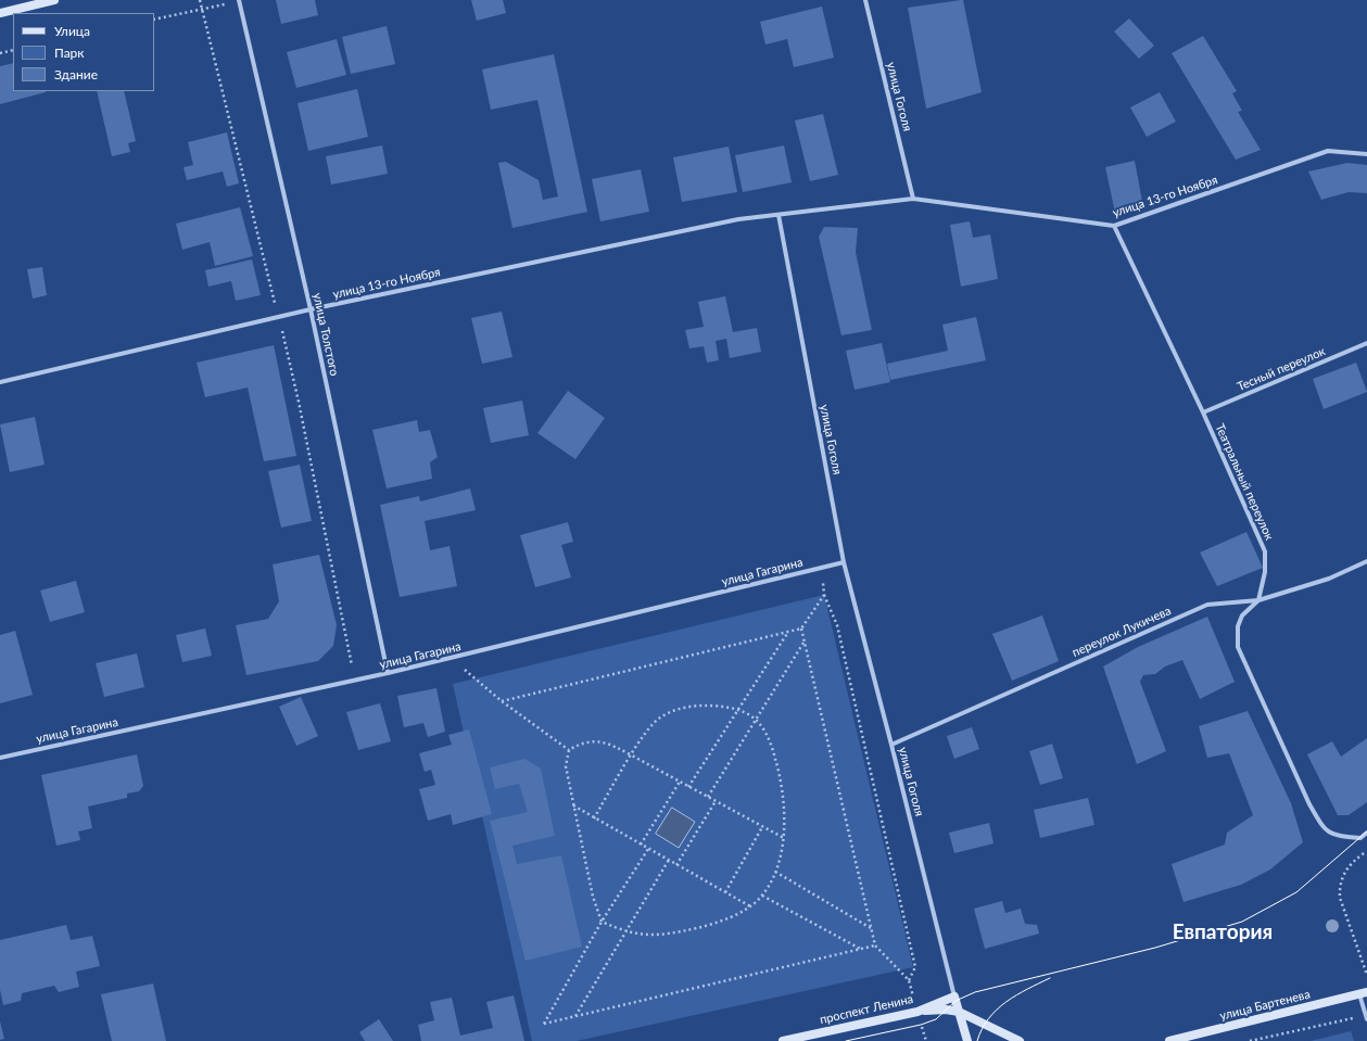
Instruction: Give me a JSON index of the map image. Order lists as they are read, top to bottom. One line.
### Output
{"streets":{"street":["улица Гоголя","улица 13-го Ноября","улица Толстого","Тесный переулок","Театральный переулок","улица Гагарина","переулок Лукичева","улица Бартенева","проспект Ленина"]},"crossings":[["улица Гоголя","улица 13-го Ноября"],["улица Гоголя","улица Гагарина"],["улица Гоголя","переулок Лукичева"],["улица Гоголя","проспект Ленина"],["улица 13-го Ноября","улица Толстого"],["улица 13-го Ноября","Театральный переулок"],["улица Толстого","улица Гагарина"],["Тесный переулок","Театральный переулок"],["Театральный переулок","переулок Лукичева"]],"districts":["Евпатория"],"legend":["Улица","Парк","Здание"]}
